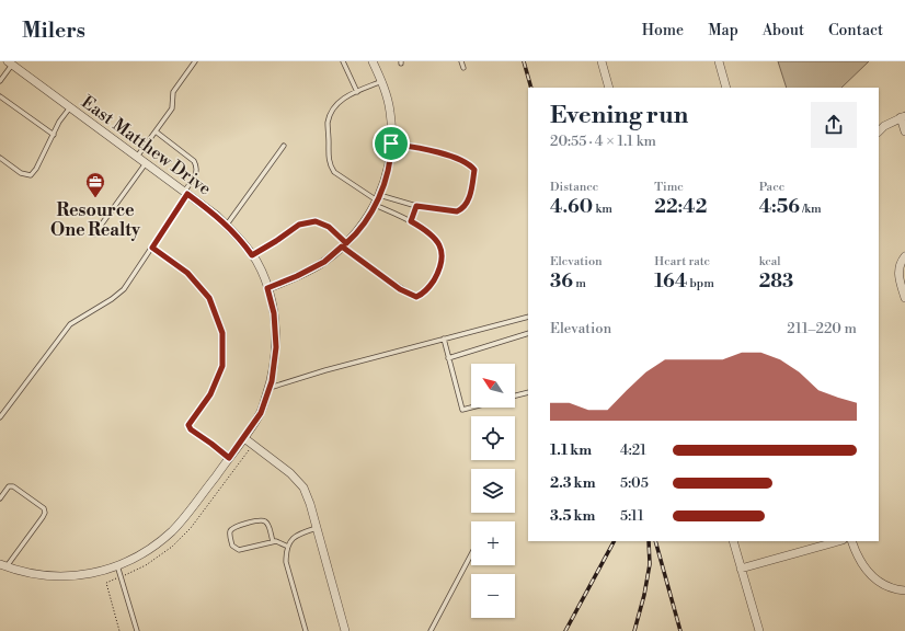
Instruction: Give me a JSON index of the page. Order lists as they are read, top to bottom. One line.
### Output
{"streets":{"street":["East Matthew Drive"]},"places":{"office":["Resource One Realty"]},"north":"top left","page":{"header":"Milers","nav":["Home","Map","About","Contact"],"heading":["Evening run","20:55 · 4 × 1.1 km"],"stats":[["Distance","4.60 km"],["Time","22:42"],["Pace","4:56 /km"],["Elevation","36 m"],["Heart rate","164 bpm"],["kcal","283"]],"chart":["Elevation","211–220 m"],"map_buttons":["+","−"],"list":[{"name":"1.1 km","note":"4:21"},{"name":"2.3 km","note":"5:05"},{"name":"3.5 km","note":"5:11"}]}}
